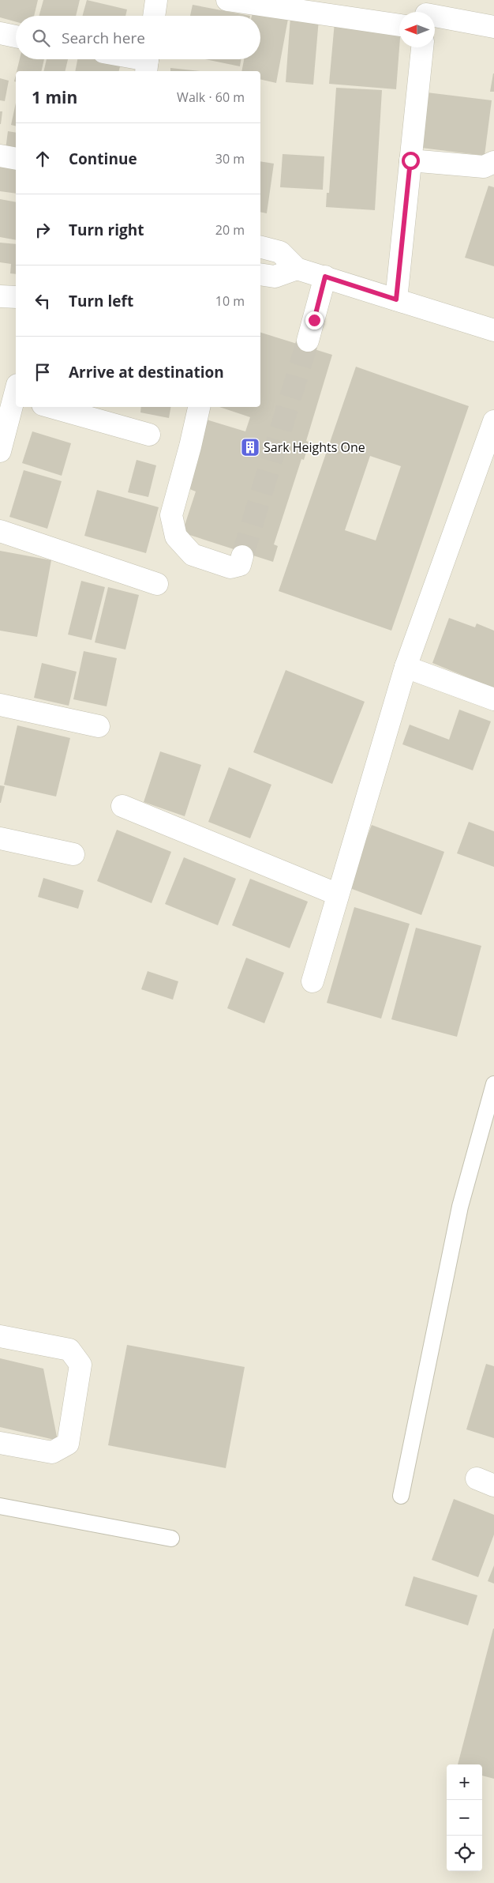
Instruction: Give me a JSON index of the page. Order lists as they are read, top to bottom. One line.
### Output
{"places":{"building":["Sark Heights One"]},"north":"left","page":{"search":"Search here","heading":["1 min","Walk · 60 m"],"list":[["Continue","30 m"],["Turn right","20 m"],["Turn left","10 m"],"Arrive at destination"],"map_buttons":["+","−"]}}
